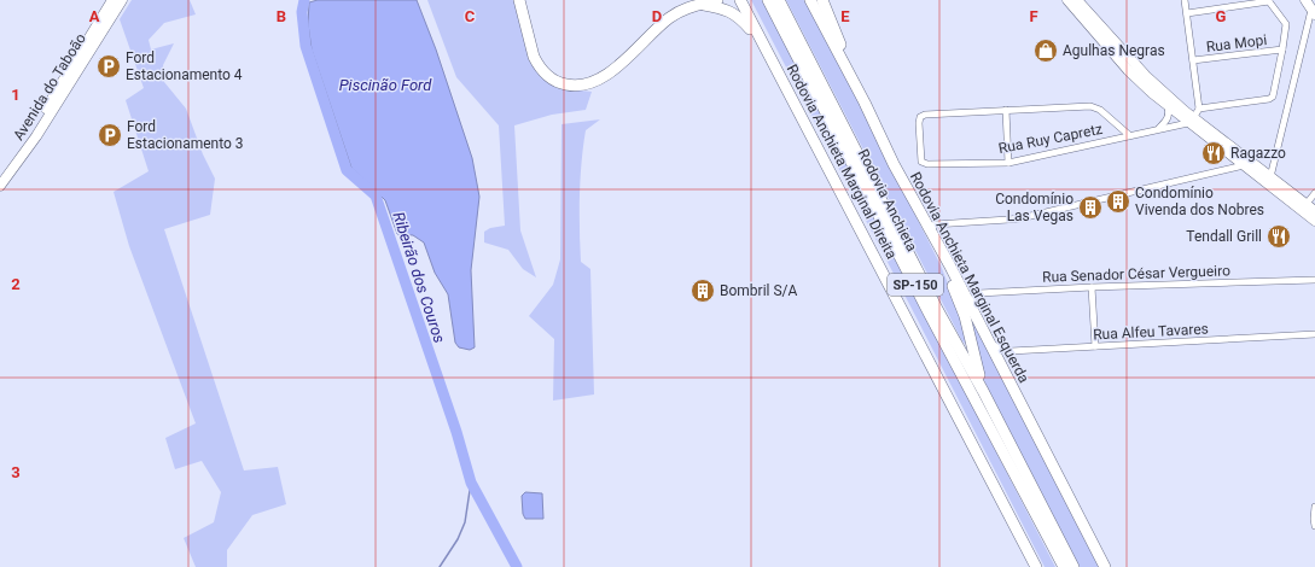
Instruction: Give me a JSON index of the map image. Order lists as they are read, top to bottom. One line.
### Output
{"streets":{"highway":["Rodovia Anchieta Marginal Direita","Rodovia Anchieta","Rodovia Anchieta Marginal Esquerda","SP-150"],"main road":["Avenida do Taboão"],"street":["Rua Mopi","Rua Ruy Capretz","Rua Senador César Vergueiro","Rua Alfeu Tavares"]},"crossings":[["Rua Senador César Vergueiro","Rodovia Anchieta Marginal Esquerda"],["Rodovia Anchieta Marginal Esquerda","Rua Alfeu Tavares"]],"water":["Piscinão Ford","Ribeirão dos Couros"],"places":{"shop":["Agulhas Negras"],"parking":["Ford Estacionamento 4","Ford Estacionamento 3"],"restaurant":["Ragazzo","Tendall Grill"],"building":["Condomínio Vivenda dos Nobres","Condomínio Las Vegas","Bombril S/A"]},"grid":{"columns":["A","B","C","D","E","F","G"],"rows":["1","2","3"]}}
